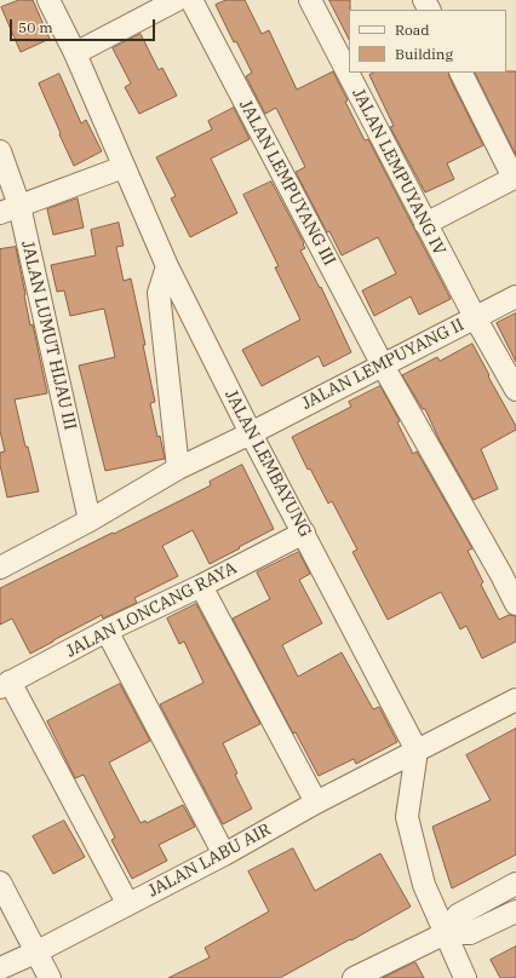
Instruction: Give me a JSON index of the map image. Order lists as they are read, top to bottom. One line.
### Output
{"streets":{"street":["JALAN LEMPUYANG IV","JALAN LEMPUYANG III","JALAN LUMUT HIJAU III","JALAN LEMPUYANG II","JALAN LEMBAYUNG","JALAN LONCANG RAYA","JALAN LABU AIR"]},"crossings":[["JALAN LEMPUYANG IV","JALAN LEMPUYANG II"],["JALAN LEMPUYANG III","JALAN LEMPUYANG II"],["JALAN LUMUT HIJAU III","JALAN LEMPUYANG II"],["JALAN LEMPUYANG II","JALAN LEMBAYUNG"],["JALAN LEMBAYUNG","JALAN LONCANG RAYA"],["JALAN LEMBAYUNG","JALAN LABU AIR"]],"legend":["Road","Building"],"scale_bar":"50 m"}
